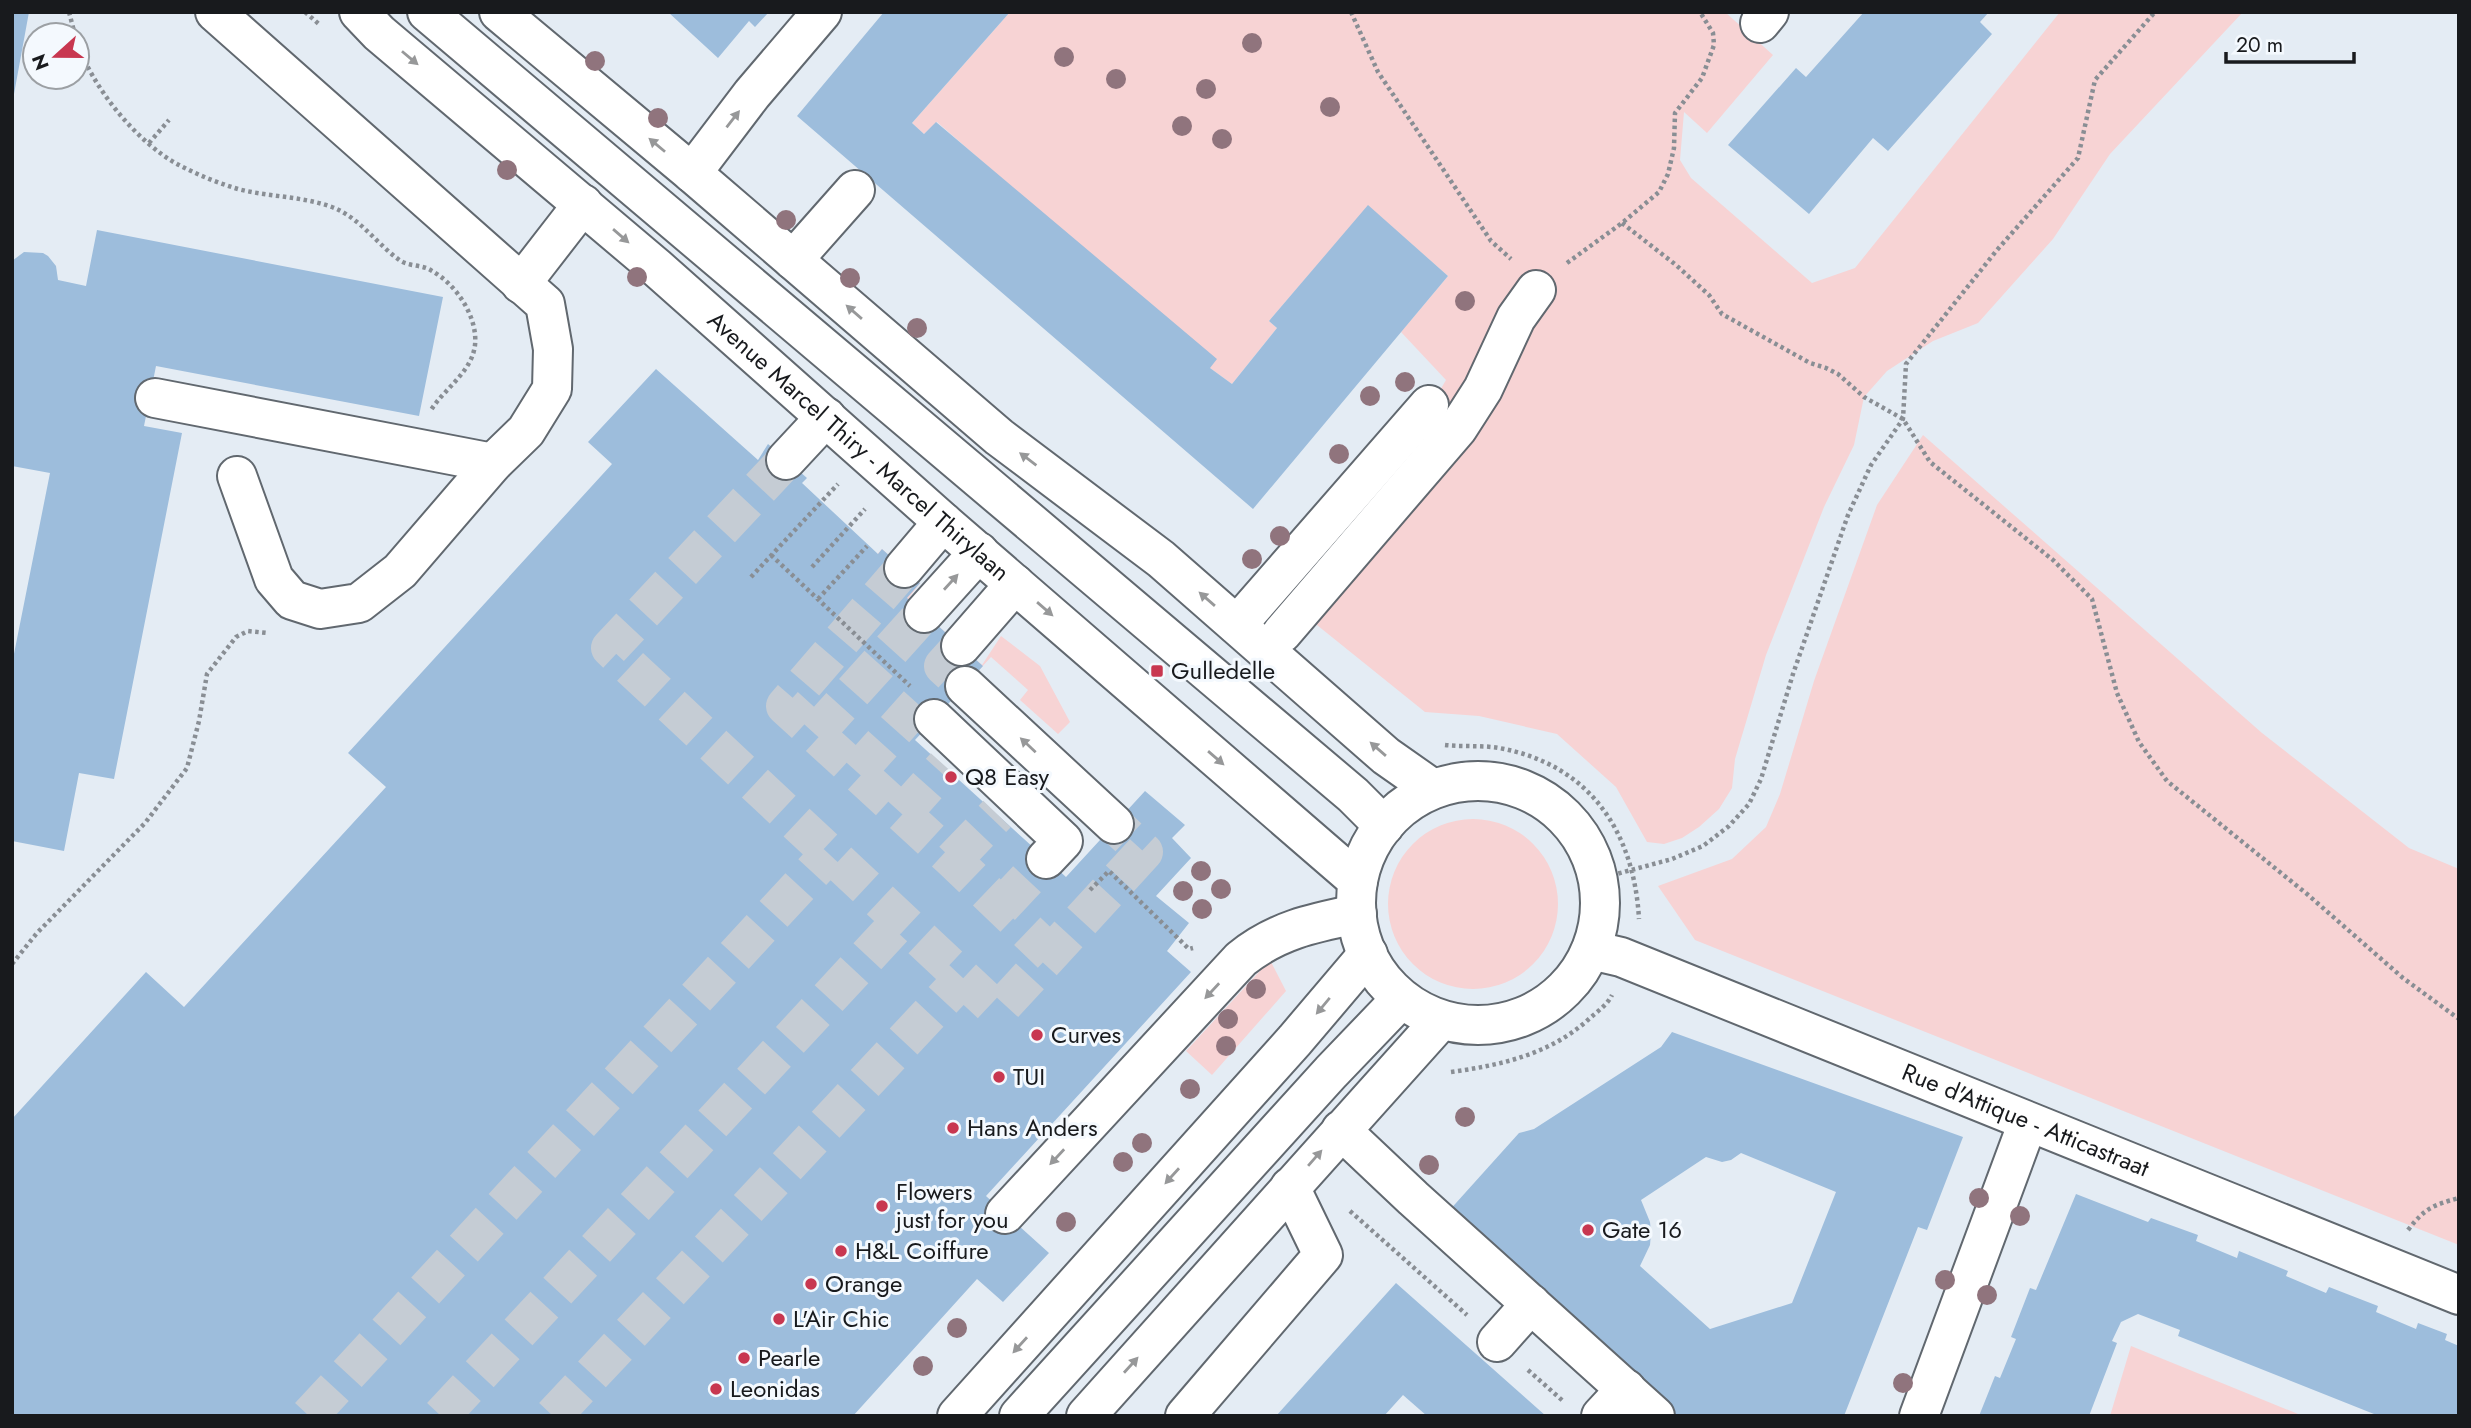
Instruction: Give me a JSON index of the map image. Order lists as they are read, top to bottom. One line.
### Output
{"streets":{"main road":["Avenue Marcel Thiry - Marcel Thirylaan","Rue d'Attique - Atticastraat"]},"crossings":[["Avenue Marcel Thiry - Marcel Thirylaan","Rue d'Attique - Atticastraat"]],"places":{"transit":["Gulledelle"],"other":["Q8 Easy","Curves","TUI","Hans Anders","Flowers just for you","Gate 16","H&L Coiffure","Orange","L'Air Chic","Pearle","Leonidas"]},"scale_bar":"20 m","north":"left"}
